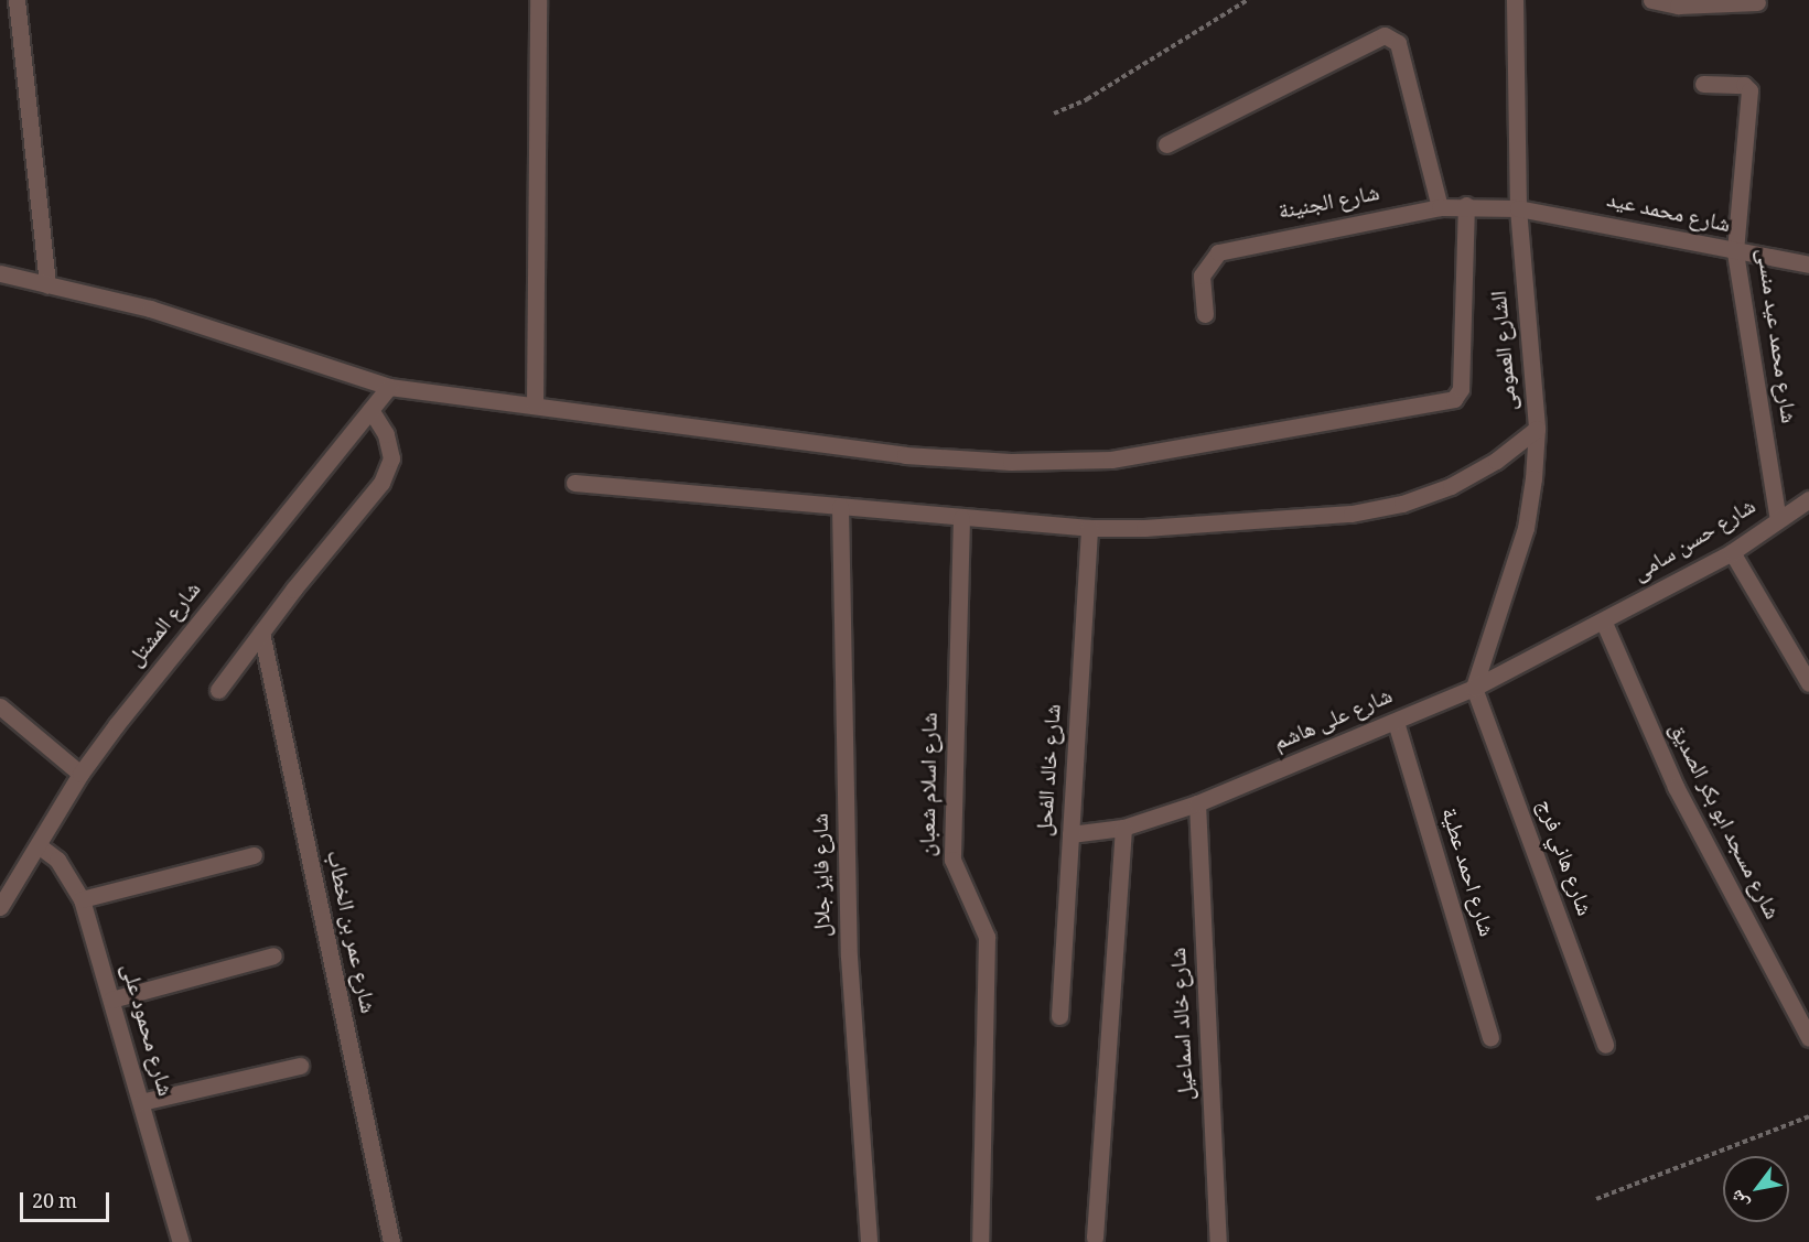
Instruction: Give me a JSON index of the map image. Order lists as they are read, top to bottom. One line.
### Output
{"streets":{"street":["شارع الجنينة","شارع محمد عيد","شارع محمد عيد منسى","الشارع العمومى","شارع حسن سامى","شارع المشتل","شارع على هاشم","شارع خالد الفحل","شارع اسلام شعبان","شارع مسجد ابو بكر الصديق","شارع هاني فرج","شارع احمد عطية","شارع فايز جلال","شارع عمر بن الخطاب","شارع خالد اسماعيل","شارع محمود على"]},"crossings":[["شارع الجنينة","شارع محمد عيد"],["شارع الجنينة","الشارع العمومى"],["شارع محمد عيد","شارع محمد عيد منسى"],["شارع محمد عيد","الشارع العمومى"],["شارع محمد عيد منسى","شارع حسن سامى"],["الشارع العمومى","شارع على هاشم"],["الشارع العمومى","شارع هاني فرج"],["شارع حسن سامى","شارع على هاشم"],["شارع حسن سامى","شارع مسجد ابو بكر الصديق"],["شارع المشتل","شارع محمود على"],["شارع على هاشم","شارع خالد الفحل"],["شارع على هاشم","شارع مسجد ابو بكر الصديق"],["شارع على هاشم","شارع هاني فرج"],["شارع على هاشم","شارع احمد عطية"],["شارع على هاشم","شارع خالد اسماعيل"]],"scale_bar":"20 m","north":"bottom left"}
